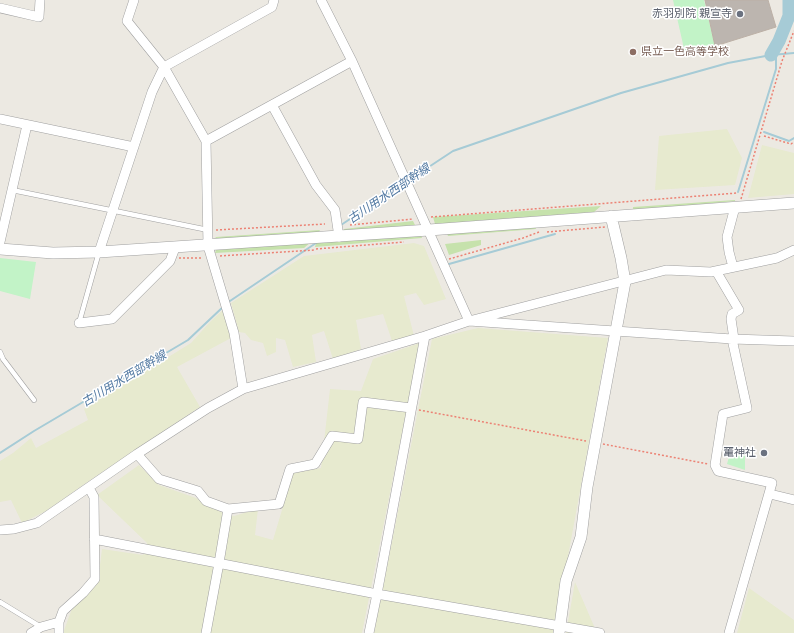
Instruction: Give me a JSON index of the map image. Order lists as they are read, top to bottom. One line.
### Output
{"water":["古川用水西部幹線"],"places":["赤羽別院 親宣寺","県立一色高等学校","竃神社"]}
